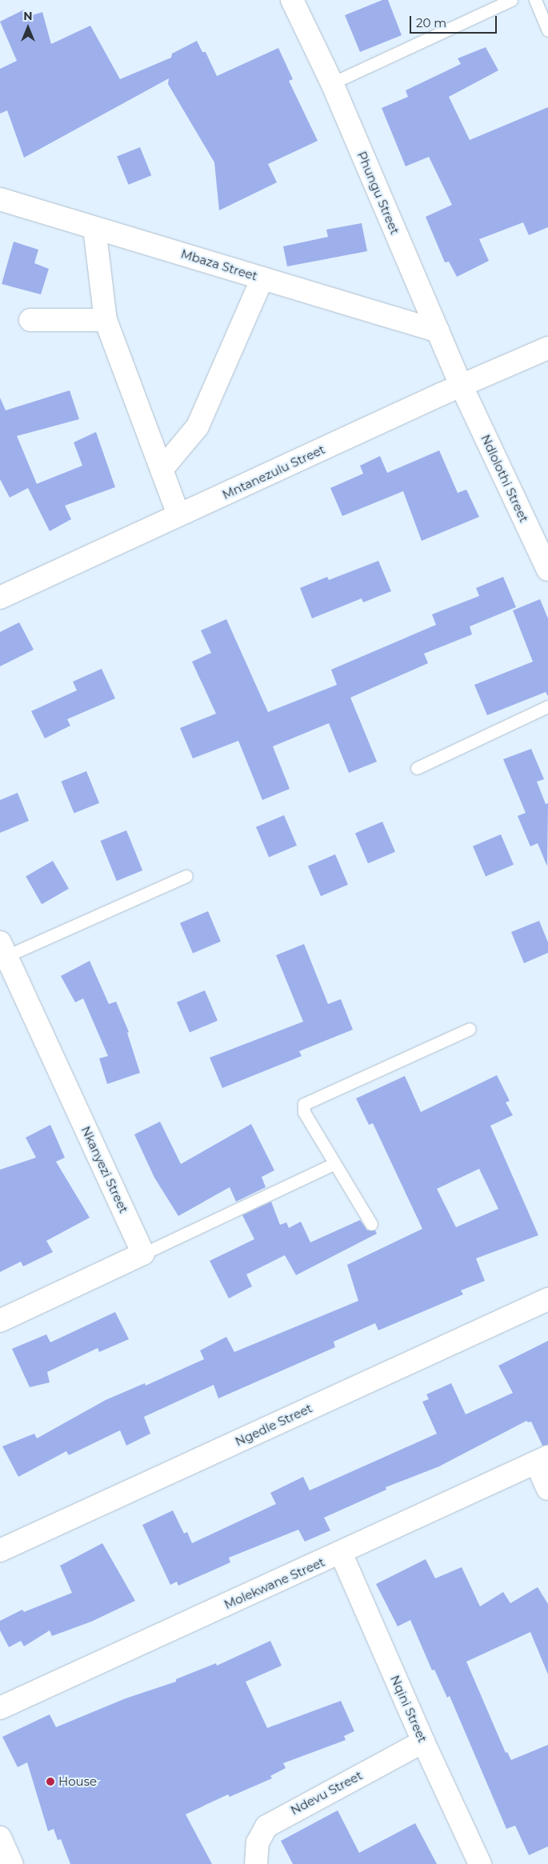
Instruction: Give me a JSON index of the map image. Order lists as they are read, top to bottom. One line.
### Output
{"streets":{"street":["Phungu Street","Mbaza Street","Mntanezulu Street","Ndlolothi Street","Nkanyezi Street","Ngedle Street","Molekwane Street","Nqini Street","Ndevu Street"]},"crossings":[["Phungu Street","Mbaza Street"],["Phungu Street","Mntanezulu Street"],["Phungu Street","Ndlolothi Street"],["Mntanezulu Street","Ndlolothi Street"],["Molekwane Street","Nqini Street"],["Nqini Street","Ndevu Street"]],"places":["House"],"scale_bar":"20 m","north":"top"}
